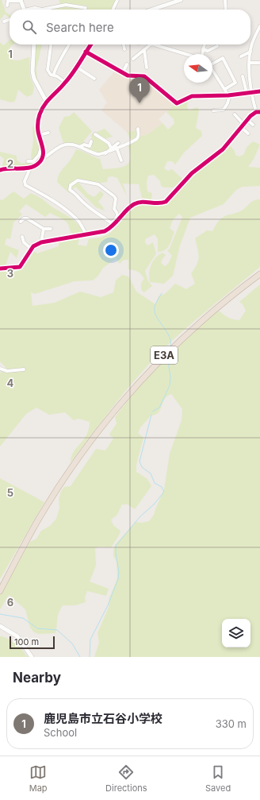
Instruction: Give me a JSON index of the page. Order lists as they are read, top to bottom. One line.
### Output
{"streets":{"highway":["E3A"]},"scale_bar":"100 m","north":"left","page":{"search":"Search here","pins":"1","scale":"100 m","heading":"Nearby","list":[{"mark":"1","name":"鹿児島市立石谷小学校","note":"School","value":"330 m"}],"nav":["Map","Directions","Saved"]},"grid":{"rows":["1","2","3","4","5","6"]}}
